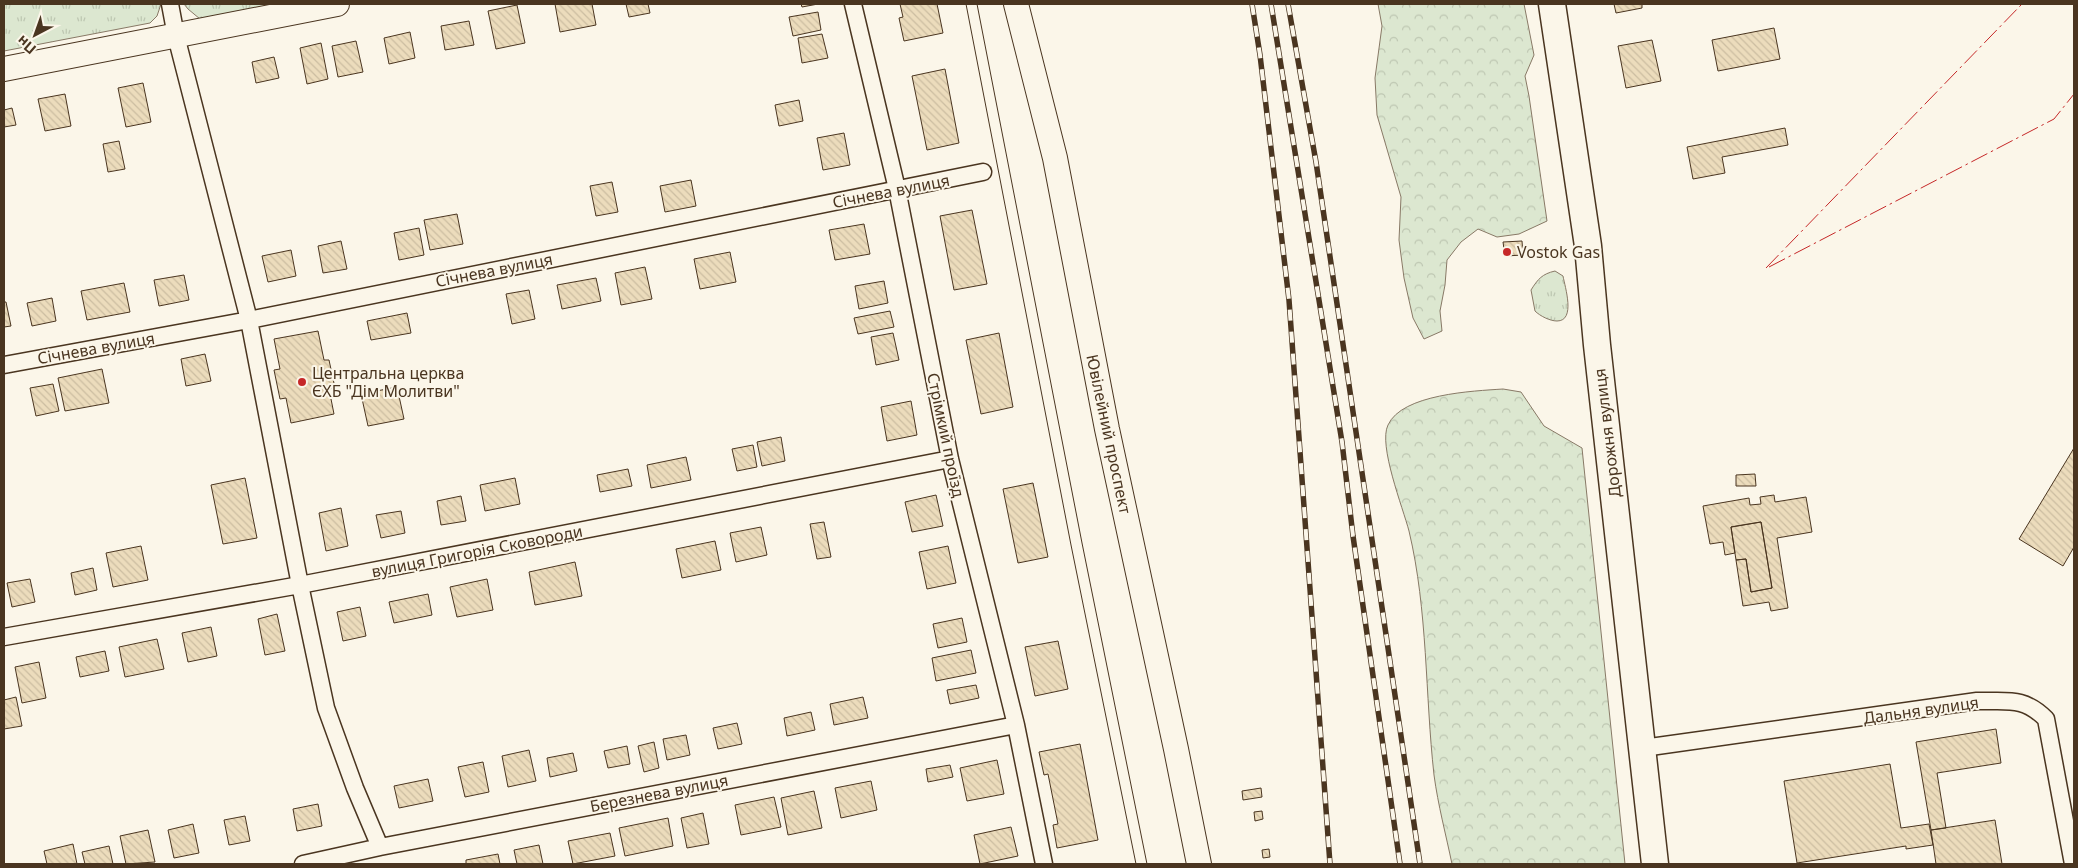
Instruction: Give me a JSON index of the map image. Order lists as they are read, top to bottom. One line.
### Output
{"streets":{"main road":["Дорожня вулиця","Ювілейний проспект"],"street":["Січнева вулиця","Стрімкий проїзд","вулиця Григорія Сковороди","Дальня вулиця","Березнева вулиця"]},"crossings":[["Січнева вулиця","Стрімкий проїзд"],["Дорожня вулиця","Дальня вулиця"],["Стрімкий проїзд","вулиця Григорія Сковороди"],["Стрімкий проїзд","Березнева вулиця"]],"places":["Vostok Gas","Центральна церква ЄХБ \"Дім Молитви\""],"north":"bottom left"}
